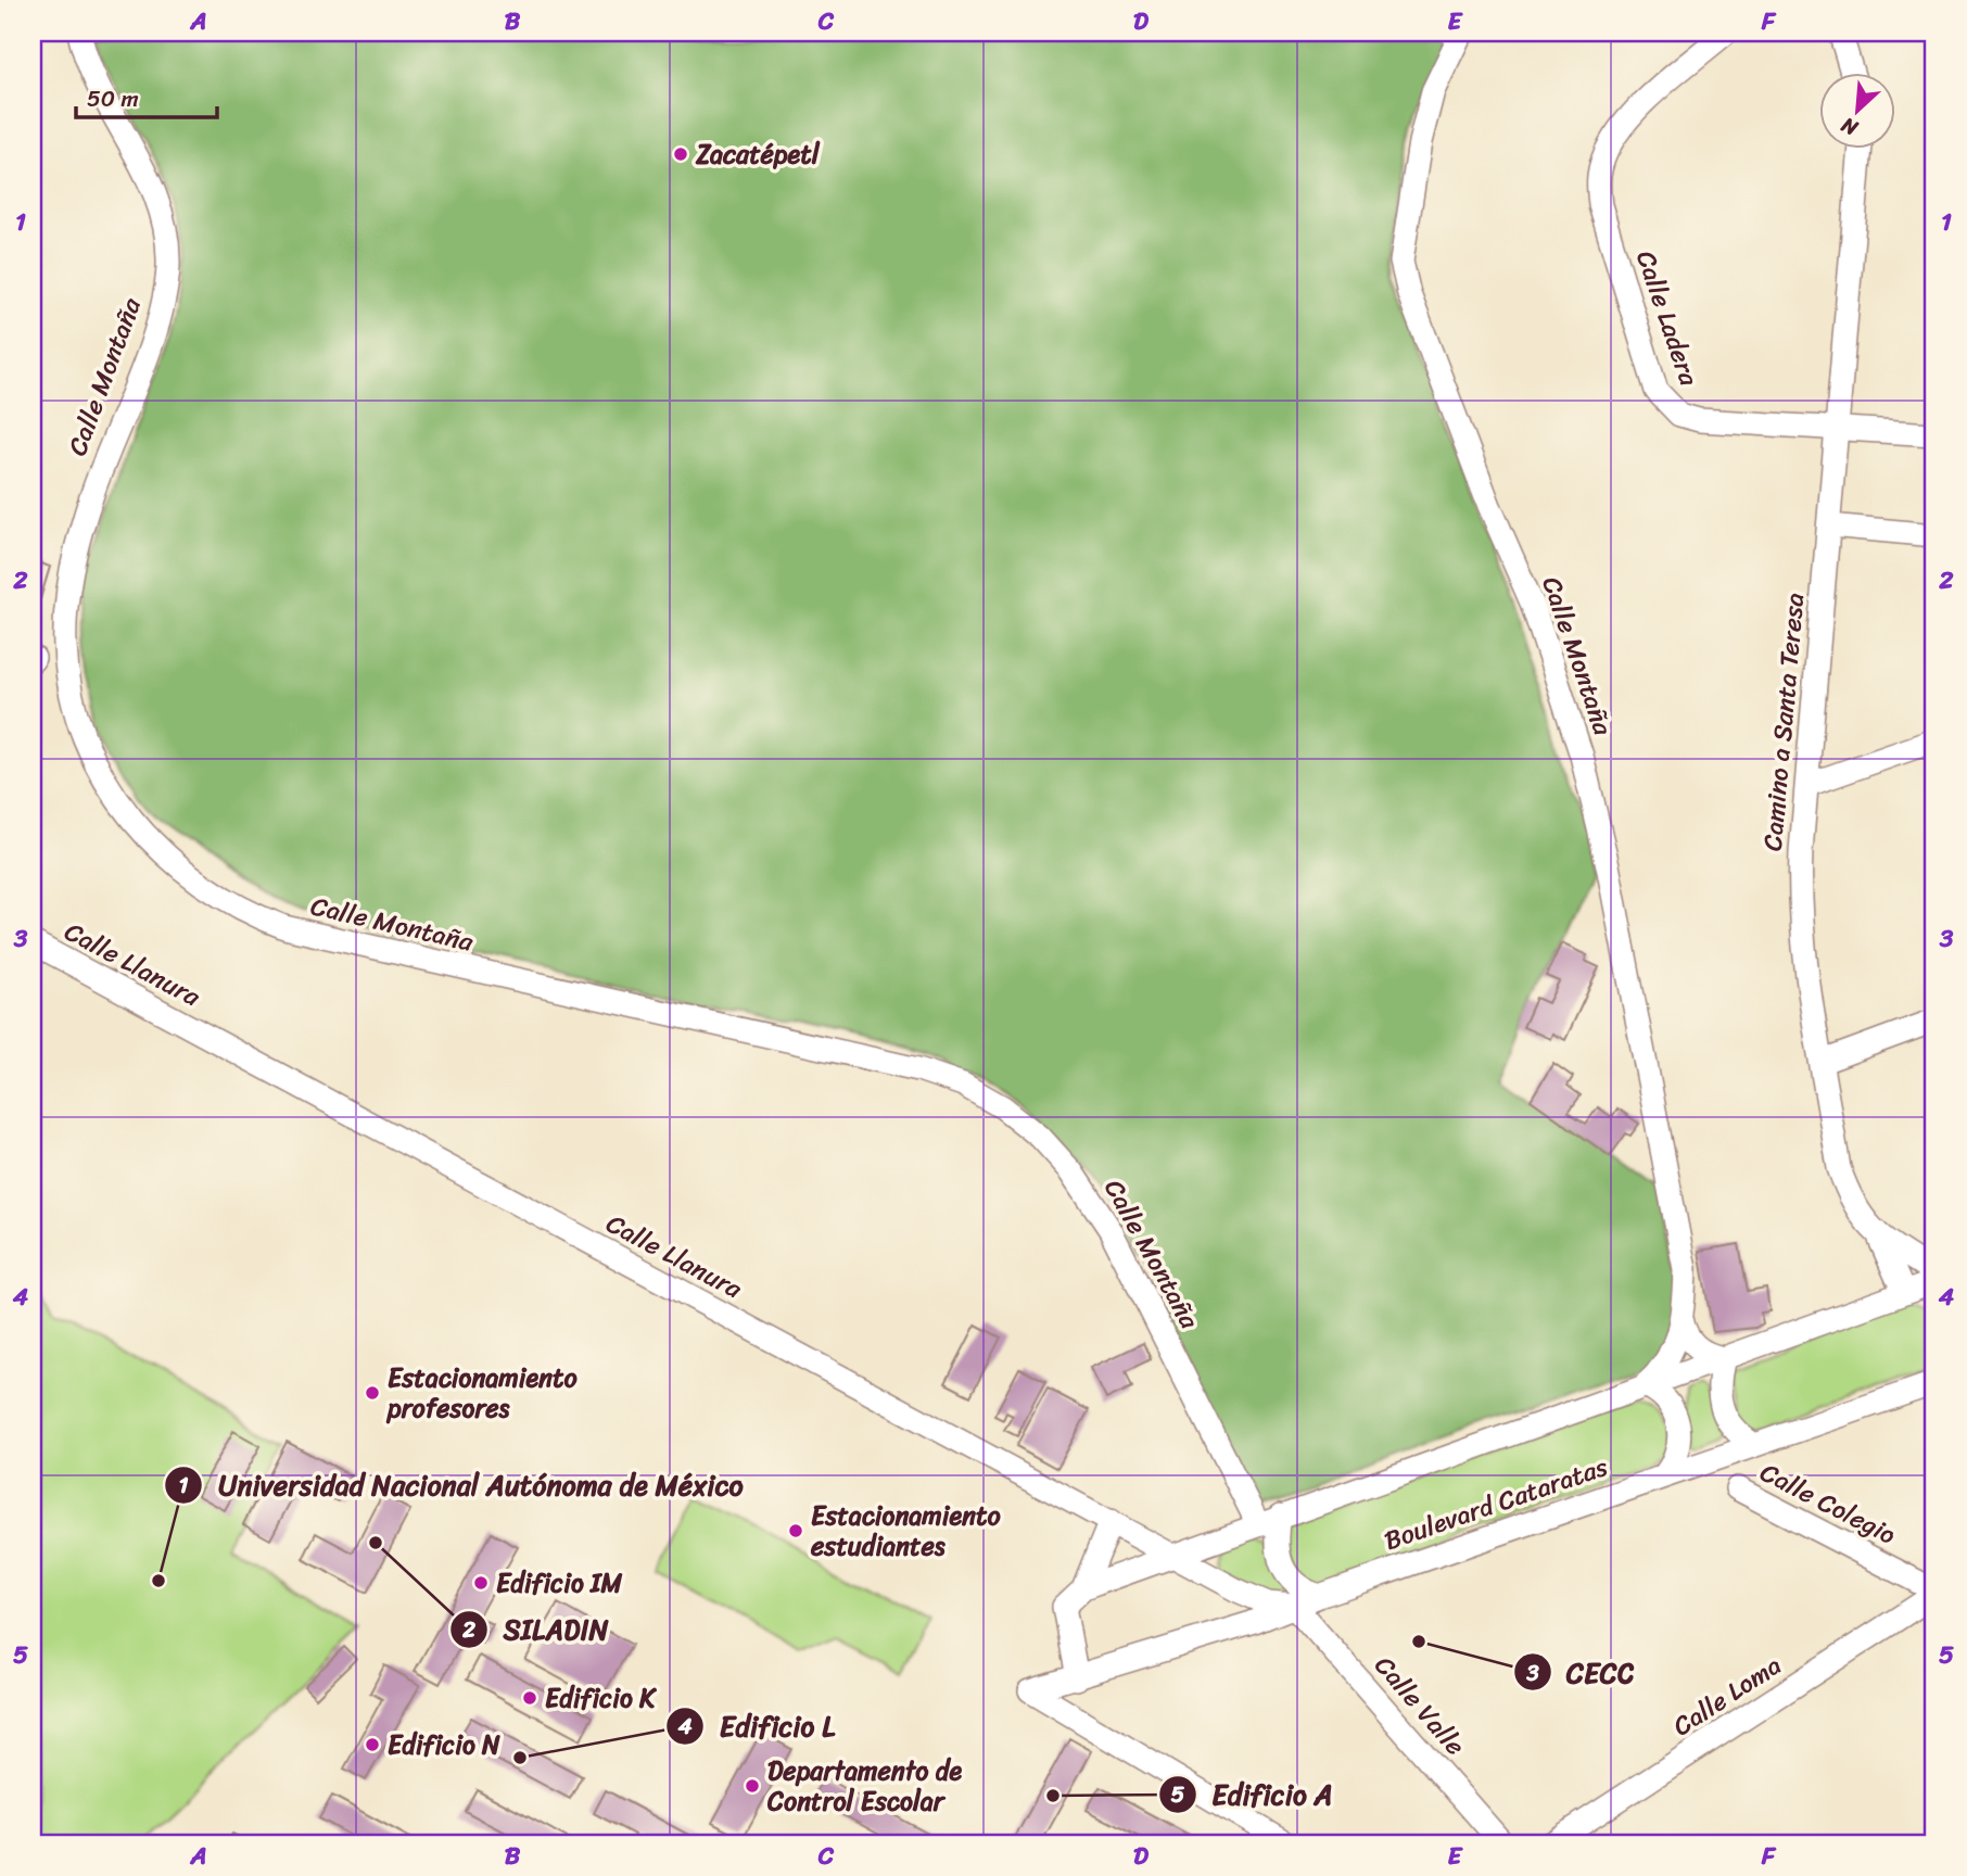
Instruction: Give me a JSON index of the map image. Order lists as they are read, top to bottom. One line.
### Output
{"streets":{"street":["Calle Ladera","Calle Montaña","Camino a Santa Teresa","Calle Llanura","Boulevard Cataratas","Calle Colegio","Calle Loma","Calle Valle"]},"crossings":[["Calle Ladera","Camino a Santa Teresa"],["Calle Llanura","Boulevard Cataratas"],["Calle Llanura","Calle Valle"],["Boulevard Cataratas","Calle Valle"],["Calle Colegio","Calle Loma"]],"places":["Zacatépetl","Estacionamiento profesores","Estacionamiento estudiantes","SILADIN","Universidad Nacional Autónoma de México","Edificio IM","CECC","Edificio K","Edificio N","Edificio L","Departamento de Control Escolar","Edificio A"],"scale_bar":"50 m","north":"bottom left","grid":{"columns":["A","B","C","D","E","F"],"rows":["1","2","3","4","5"]}}
